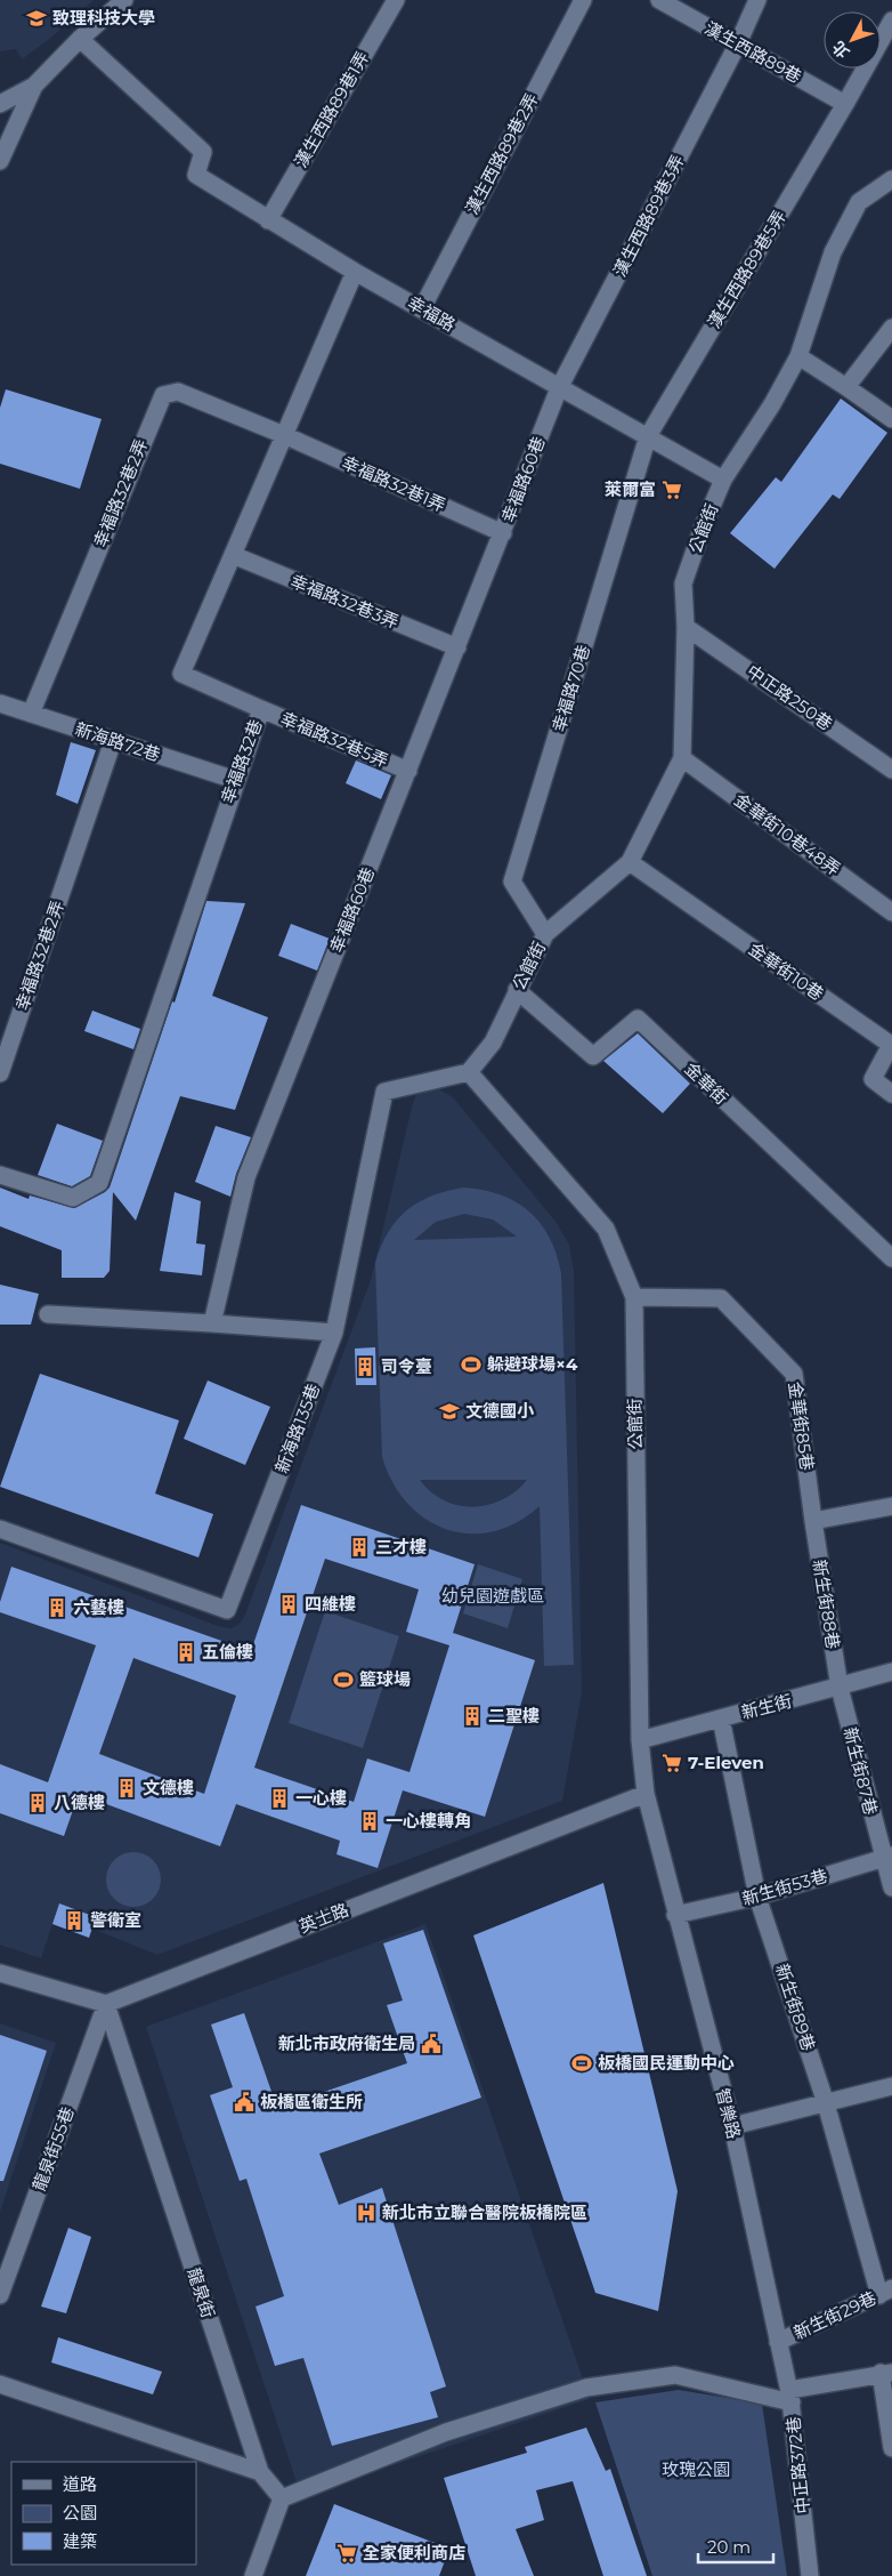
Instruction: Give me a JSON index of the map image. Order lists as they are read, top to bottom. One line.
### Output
{"streets":{"street":["漢生西路89巷","漢生西路89巷1弄","漢生西路89巷2弄","漢生西路89巷3弄","漢生西路89巷5弄","幸福路","幸福路60巷","幸福路32巷1弄","幸福路32巷2弄","公館街","幸福路32巷3弄","幸福路70巷","中正路250巷","幸福路32巷5弄","新海路72巷","幸福路32巷","金華街10巷48弄","金華街10巷","金華街","金華街85巷","新海路135巷","新生街88巷","新生街","新生街87巷","新生街53巷","英士路","新生街89巷","智樂路","龍泉街55巷","龍泉街","新生街29巷","中正路372巷"]},"crossings":[["漢生西路89巷","漢生西路89巷3弄"],["漢生西路89巷","漢生西路89巷5弄"],["漢生西路89巷1弄","幸福路"],["漢生西路89巷2弄","幸福路"],["漢生西路89巷3弄","幸福路"],["漢生西路89巷3弄","幸福路60巷"],["漢生西路89巷5弄","幸福路"],["漢生西路89巷5弄","幸福路70巷"],["幸福路","幸福路60巷"],["幸福路","公館街"],["幸福路","幸福路70巷"],["幸福路","幸福路32巷"],["幸福路60巷","幸福路32巷1弄"],["幸福路60巷","幸福路32巷3弄"],["幸福路60巷","幸福路32巷5弄"],["幸福路32巷1弄","幸福路32巷2弄"],["幸福路32巷1弄","幸福路32巷"],["幸福路32巷2弄","新海路72巷"],["幸福路32巷2弄","幸福路32巷"],["公館街","幸福路70巷"],["公館街","中正路250巷"],["公館街","金華街10巷48弄"],["公館街","金華街10巷"],["公館街","金華街"],["公館街","金華街85巷"],["公館街","新海路135巷"],["公館街","新生街"],["公館街","英士路"],["公館街","智樂路"],["幸福路32巷3弄","幸福路32巷"],["幸福路32巷5弄","幸福路32巷"],["新海路72巷","幸福路32巷"],["金華街85巷","新生街88巷"],["新生街88巷","新生街"],["新生街88巷","新生街87巷"],["新生街","新生街87巷"],["新生街","新生街89巷"],["新生街87巷","新生街53巷"],["新生街53巷","新生街89巷"],["新生街53巷","智樂路"],["英士路","智樂路"],["英士路","龍泉街55巷"],["英士路","龍泉街"],["新生街89巷","新生街29巷"],["智樂路","新生街29巷"],["智樂路","中正路372巷"],["龍泉街55巷","龍泉街"]],"parks":["幼兒園遊戲區","玫瑰公園"],"places":{"school or university":["致理科技大學","文德國小"],"supermarket":["萊爾富","7-Eleven","全家便利商店"],"sports":["躲避球場×4","籃球場","板橋國民運動中心"],"building":["司令臺","三才樓","四維樓","六藝樓","五倫樓","二聖樓","文德樓","一心樓","八德樓","一心樓轉角","警衛室"],"public building":["新北市政府衛生局","板橋區衛生所"],"hospital":["新北市立聯合醫院板橋院區"]},"legend":["道路","公園","建築"],"scale_bar":"20 m","north":"bottom left"}
